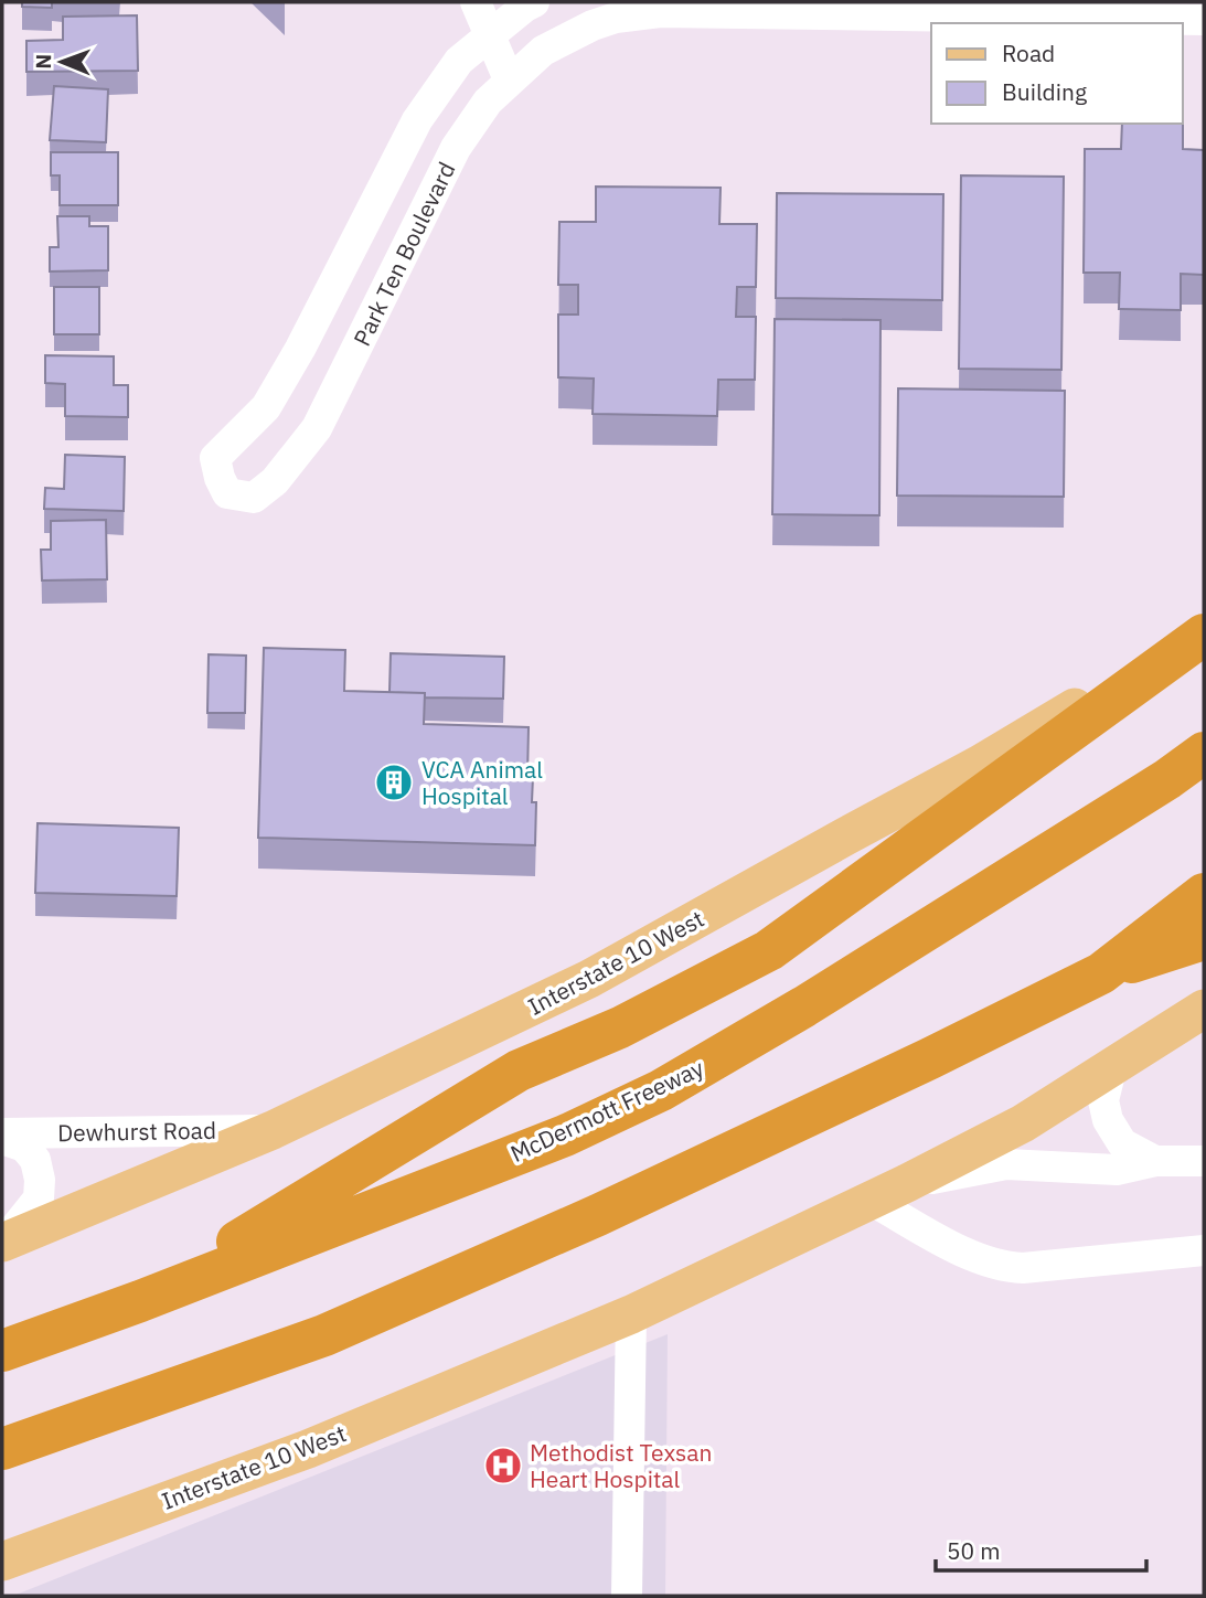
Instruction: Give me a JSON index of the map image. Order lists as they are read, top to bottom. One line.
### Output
{"streets":{"highway":["McDermott Freeway"],"main road":["Interstate 10 West"],"street":["Park Ten Boulevard","Dewhurst Road"]},"crossings":[["Interstate 10 West","Dewhurst Road"]],"places":{"building":["VCA Animal Hospital"],"hospital":["Methodist Texsan Heart Hospital"]},"legend":["Road","Building"],"scale_bar":"50 m","north":"left"}
